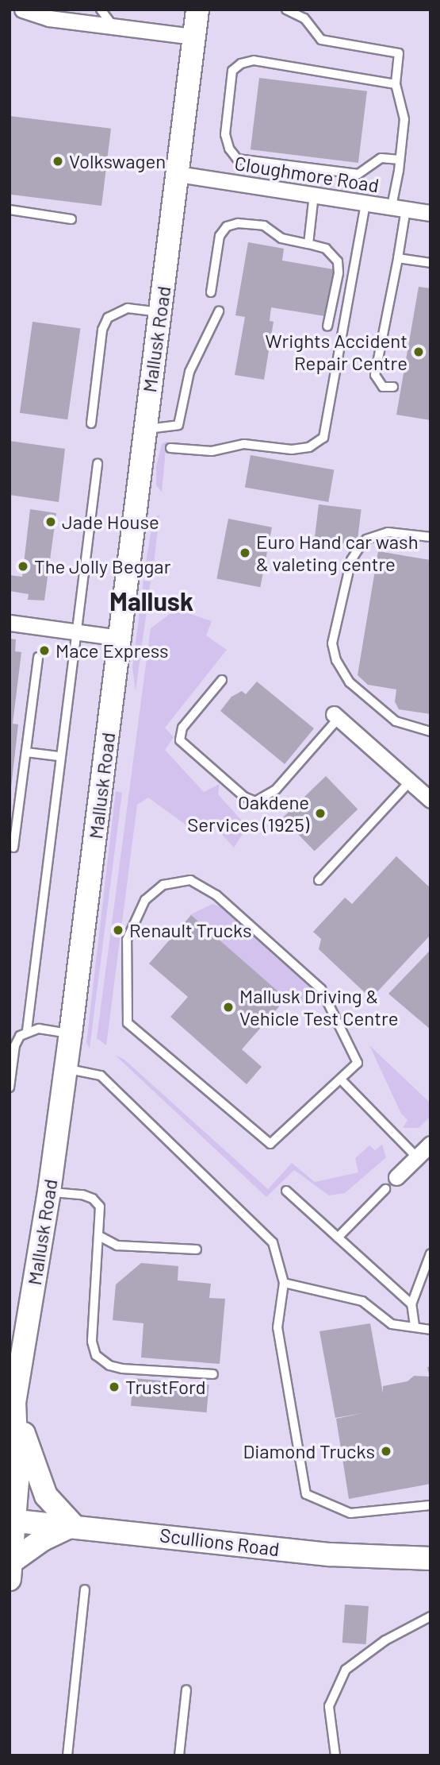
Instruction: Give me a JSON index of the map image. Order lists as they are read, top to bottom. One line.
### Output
{"streets":{"main road":["Mallusk Road","Scullions Road"],"street":["Cloughmore Road"]},"crossings":[["Cloughmore Road","Mallusk Road"],["Mallusk Road","Scullions Road"]],"districts":["Mallusk"],"places":["Volkswagen","Wrights Accident Repair Centre","Jade House","Euro Hand car wash & valeting centre","The Jolly Beggar","Mace Express","Oakdene Services (1925)","Renault Trucks","Mallusk Driving & Vehicle Test Centre","TrustFord","Diamond Trucks"]}
